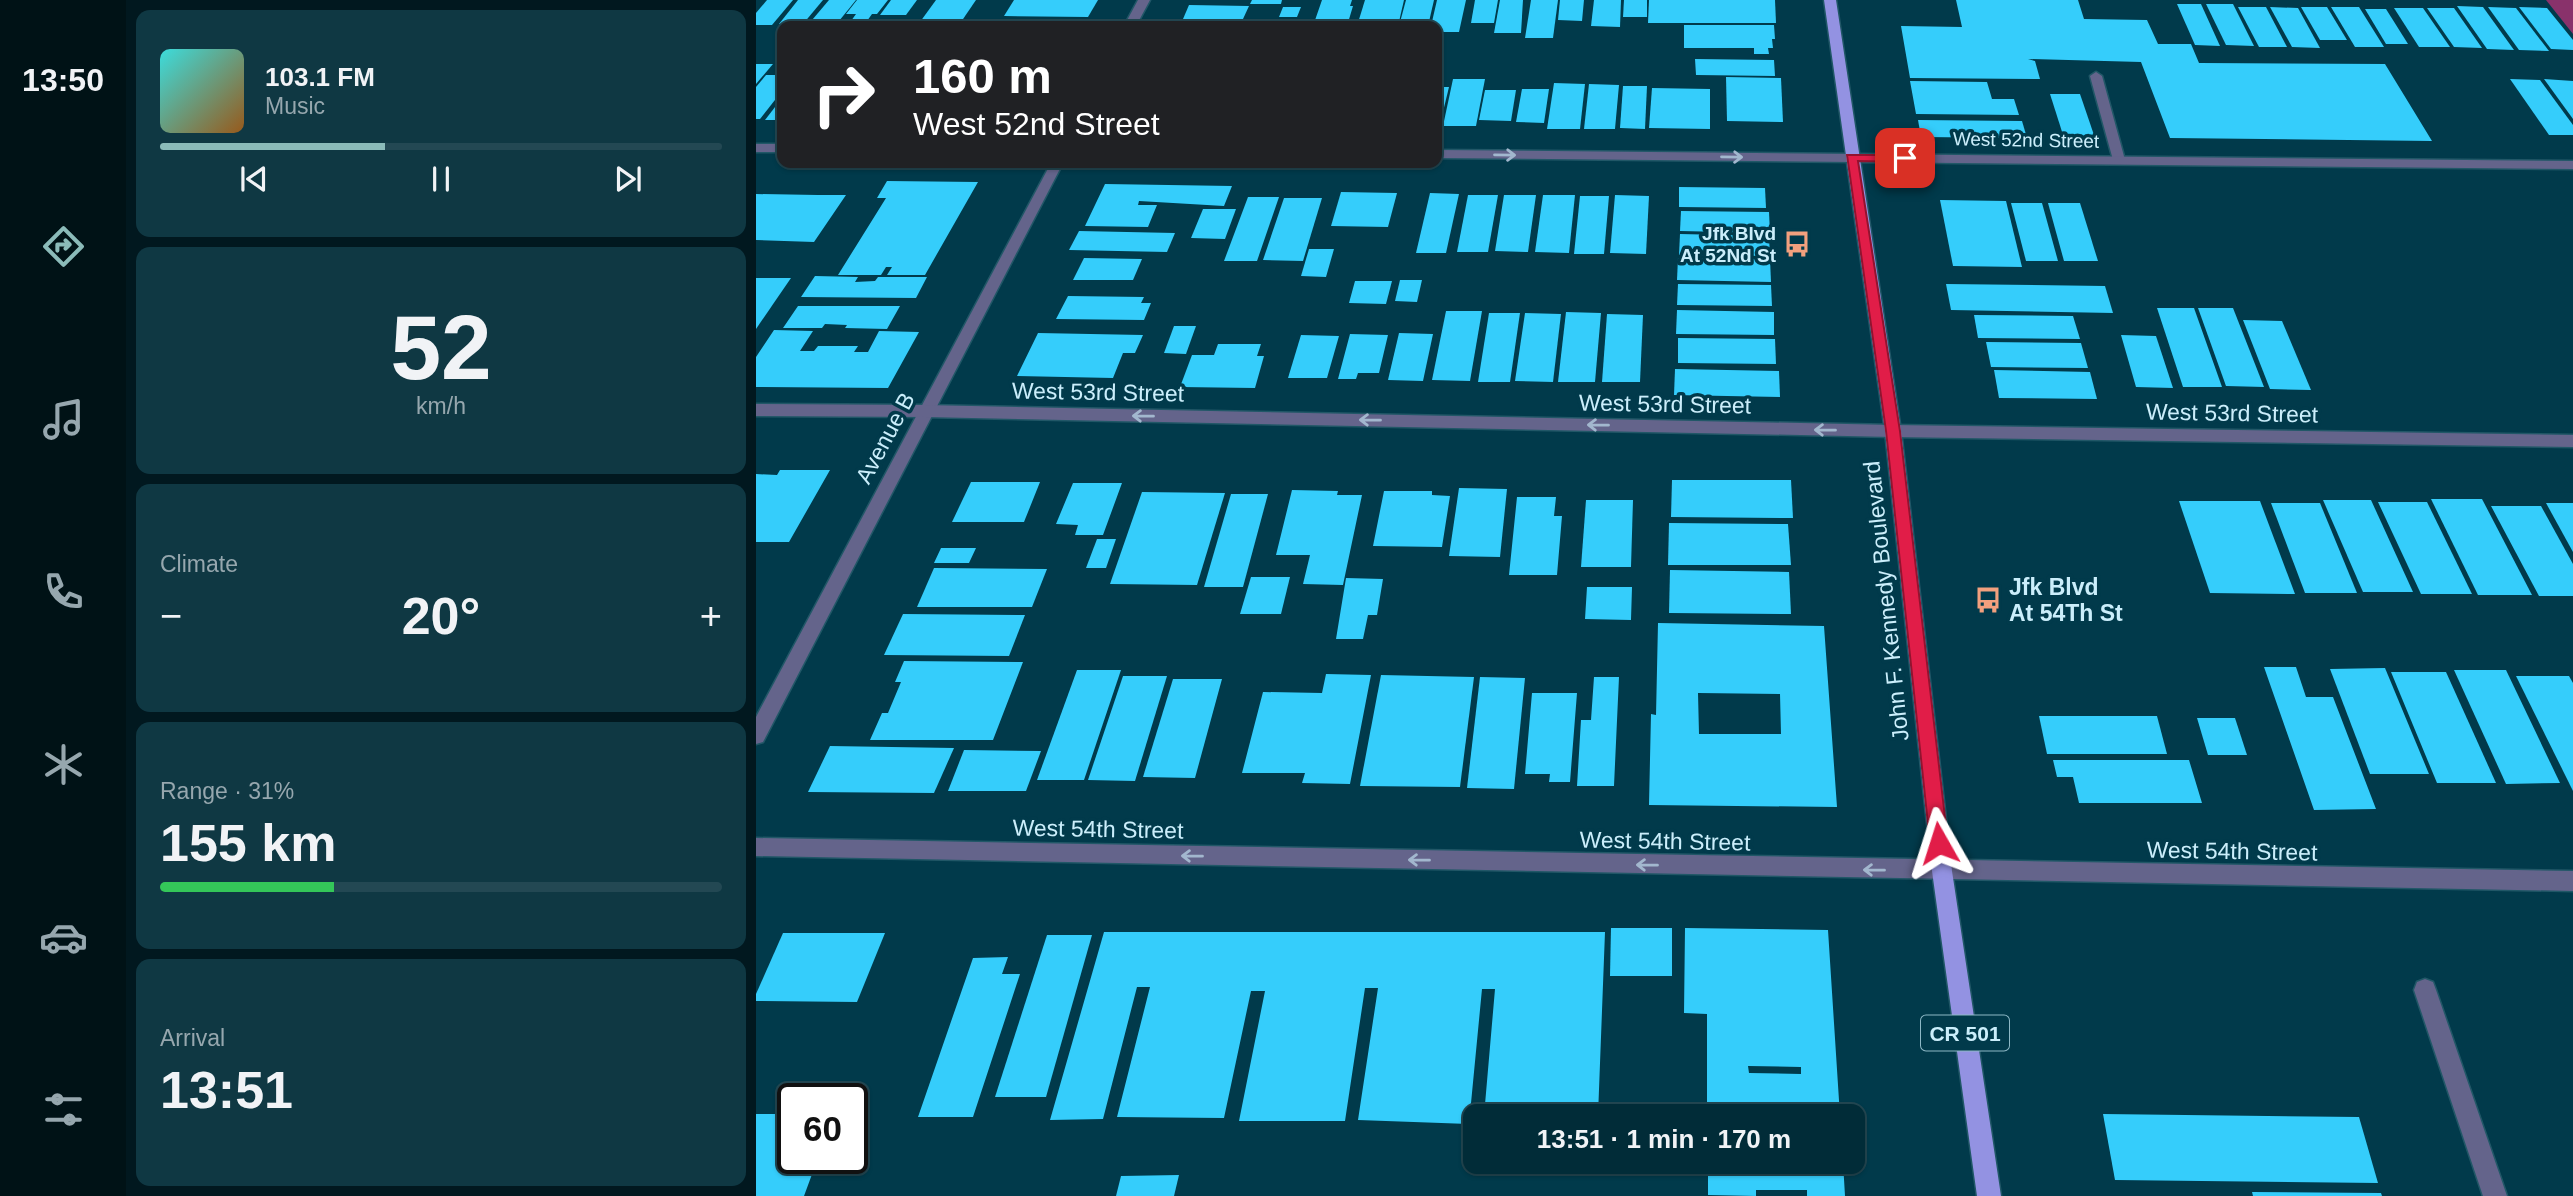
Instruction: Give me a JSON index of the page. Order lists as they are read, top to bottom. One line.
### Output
{"streets":{"main road":["John F. Kennedy Boulevard","CR 501"],"street":["West 52nd Street","West 53rd Street","Avenue B","West 54th Street"]},"crossings":[["West 52nd Street","John F. Kennedy Boulevard"],["West 53rd Street","Avenue B"],["West 53rd Street","John F. Kennedy Boulevard"],["John F. Kennedy Boulevard","West 54th Street"]],"one_way":["West 52nd Street","West 53rd Street","West 54th Street"],"places":{"bus stop":["Jfk Blvd At 52Nd St","Jfk Blvd At 54Th St"]},"page":{"tabs":"13:50","turn":["160 m","West 52nd Street"],"song":["103.1 FM","Music"],"tile":[["52","km/h"],"Climate",["Range · 31%","155 km"],["Arrival","13:51"]],"heat":["−","20°","+"],"limit":"60","trip":"13:51 · 1 min · 170 m"}}
